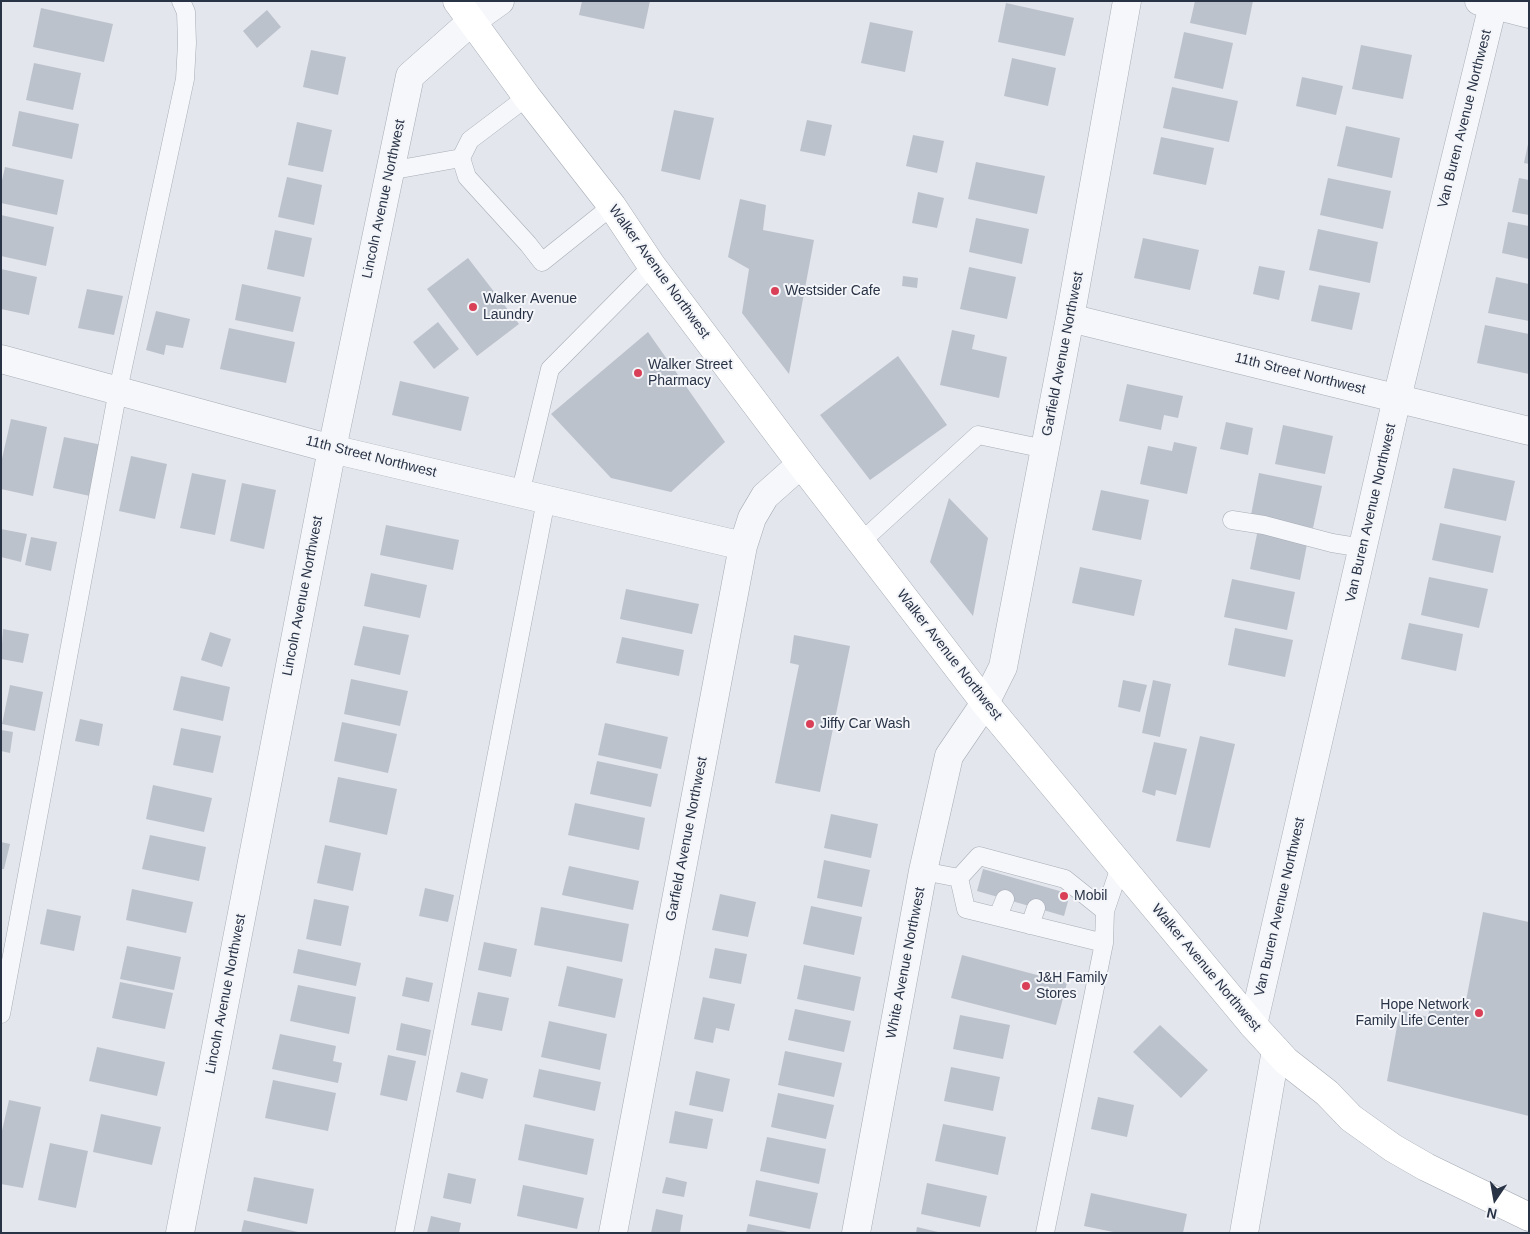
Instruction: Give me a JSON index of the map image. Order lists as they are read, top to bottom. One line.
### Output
{"streets":{"main road":["Walker Avenue Northwest"],"street":["Van Buren Avenue Northwest","Lincoln Avenue Northwest","Garfield Avenue Northwest","11th Street Northwest","White Avenue Northwest"]},"crossings":[["Van Buren Avenue Northwest","Walker Avenue Northwest"],["Van Buren Avenue Northwest","11th Street Northwest"],["Lincoln Avenue Northwest","Walker Avenue Northwest"],["Lincoln Avenue Northwest","11th Street Northwest"],["Walker Avenue Northwest","Garfield Avenue Northwest"],["Walker Avenue Northwest","White Avenue Northwest"],["Garfield Avenue Northwest","11th Street Northwest"],["Garfield Avenue Northwest","White Avenue Northwest"]],"places":["Westsider Cafe","Walker Avenue Laundry","Walker Street Pharmacy","Jiffy Car Wash","Mobil","J&H Family Stores","Hope Network Family Life Center"],"north":"bottom"}
